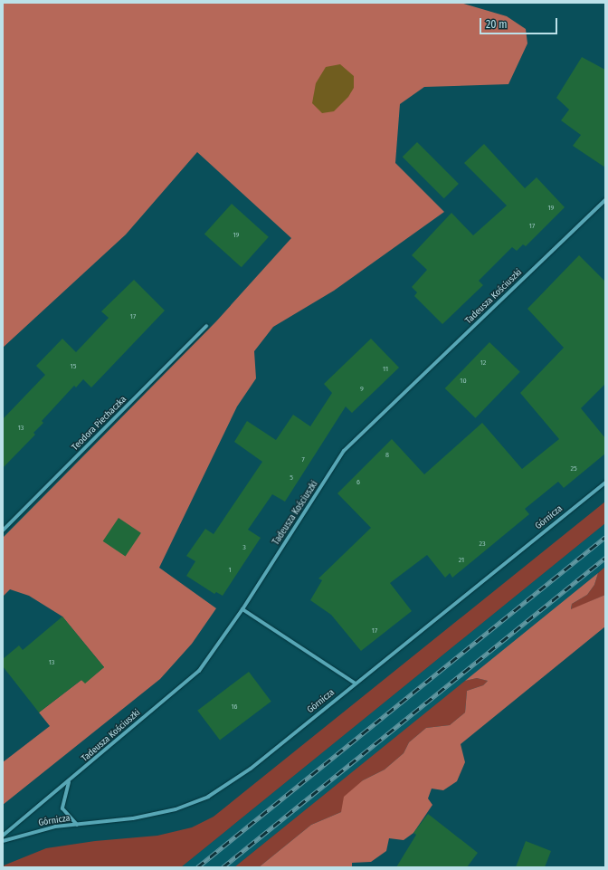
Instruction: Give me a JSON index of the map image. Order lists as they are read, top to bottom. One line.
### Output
{"streets":{"street":["Tadeusza Kościuszki","Teodora Piechaczka","Górnicza"]},"house_numbers":["19","17","19","17","12","15","11","10","9","13","8","7","25","5","6","23","3","21","1","17","13","16"],"scale_bar":"20 m"}
